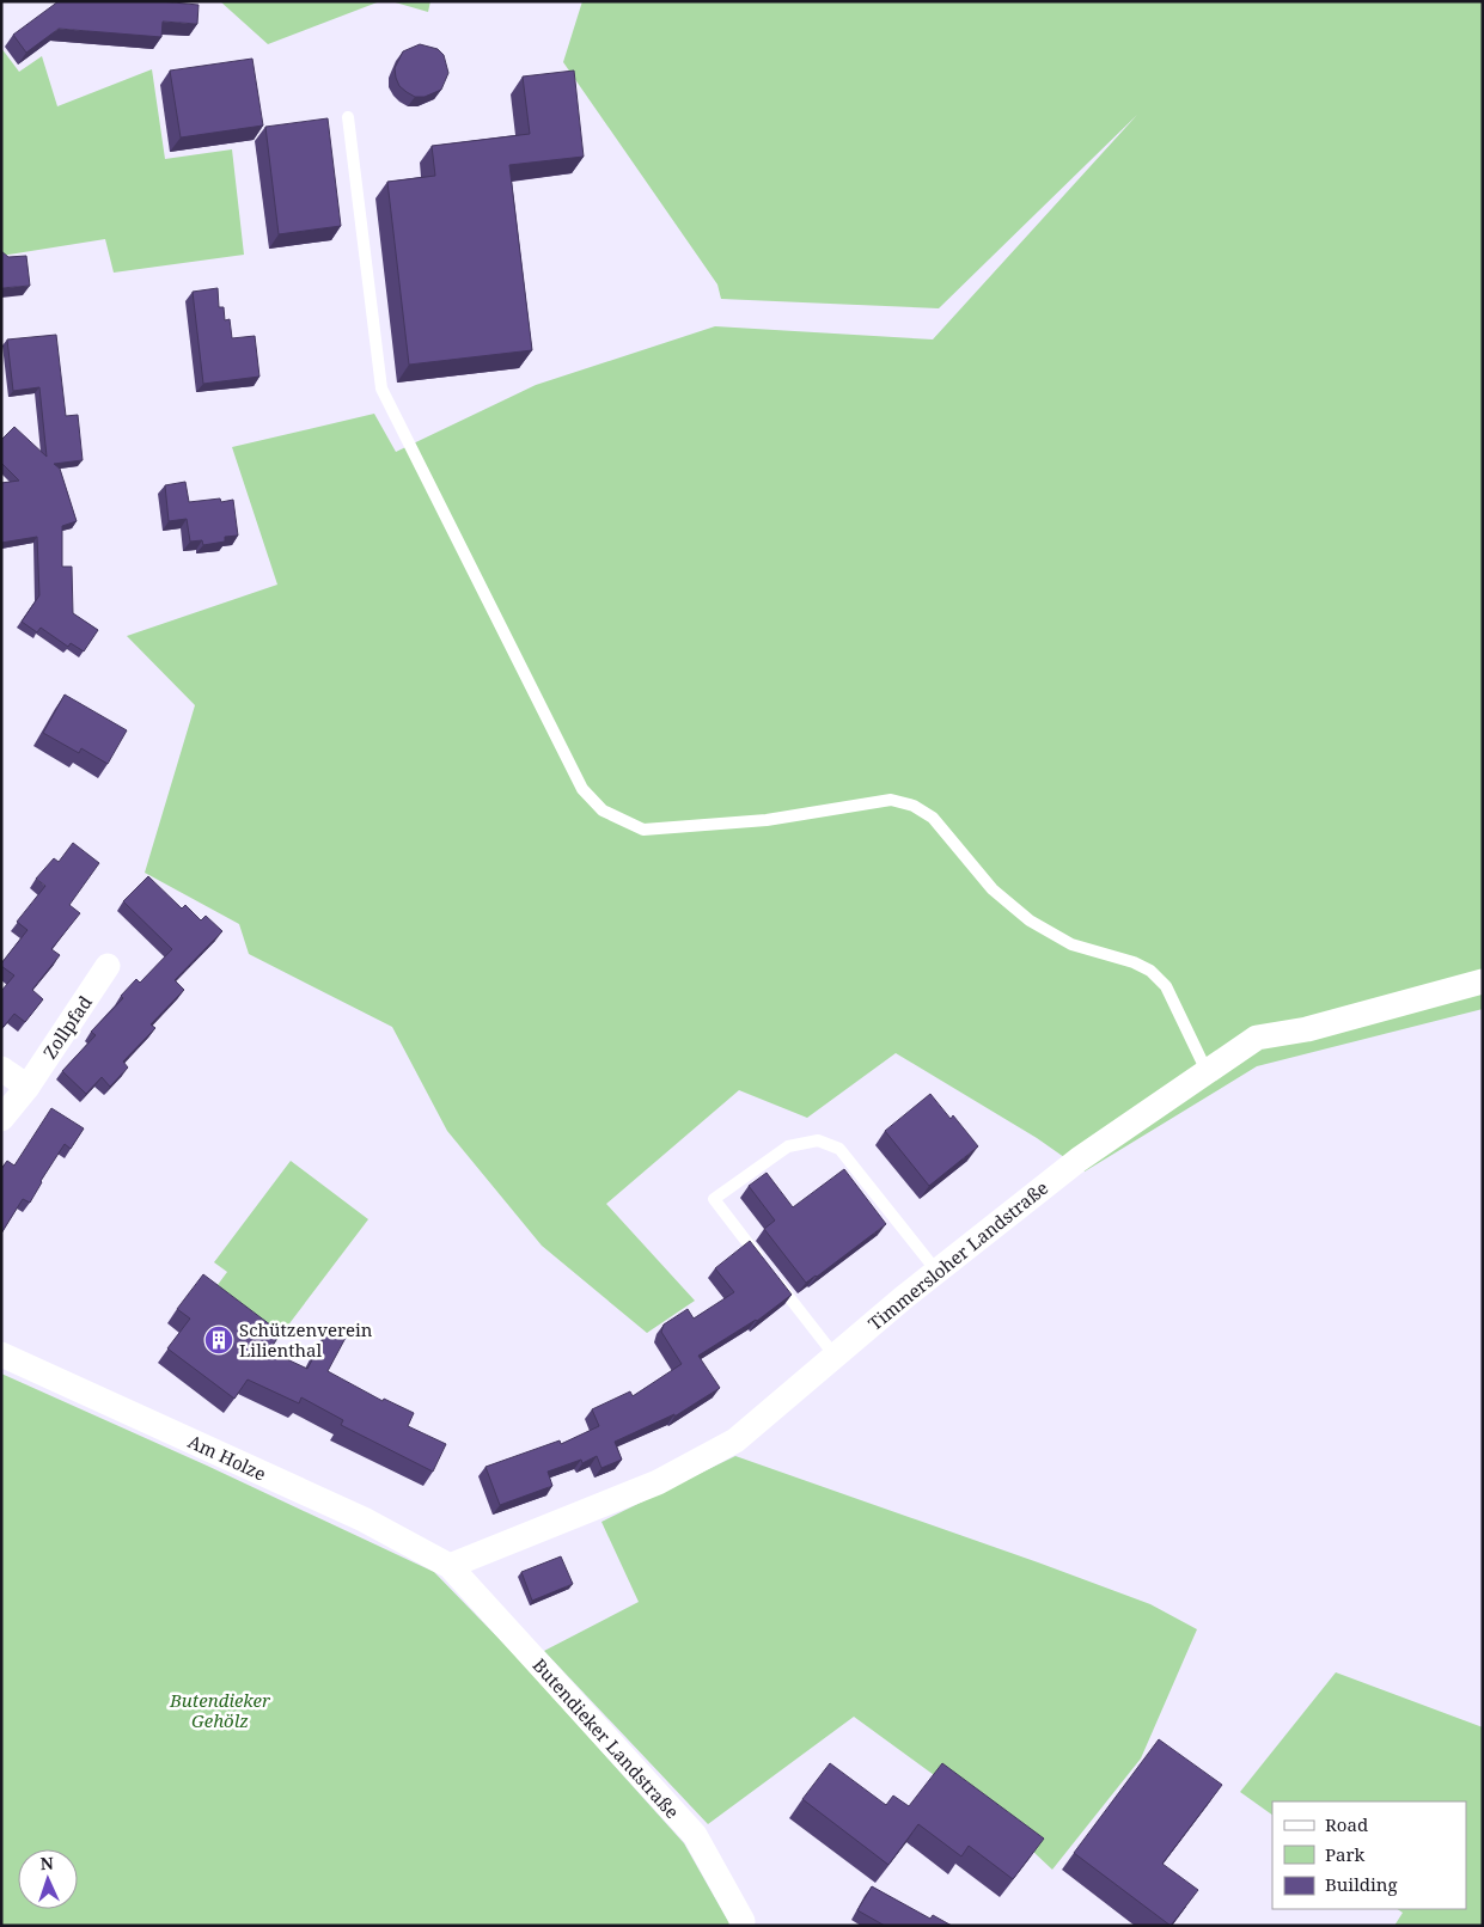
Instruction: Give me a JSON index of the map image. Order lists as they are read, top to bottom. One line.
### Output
{"streets":{"street":["Zollpfad","Timmersloher Landstraße","Am Holze","Butendieker Landstraße"]},"crossings":[["Timmersloher Landstraße","Am Holze"],["Timmersloher Landstraße","Butendieker Landstraße"],["Am Holze","Butendieker Landstraße"]],"parks":["Butendieker Gehölz"],"places":{"building":["Schützenverein Lilienthal"]},"legend":["Road","Park","Building"],"north":"top"}
